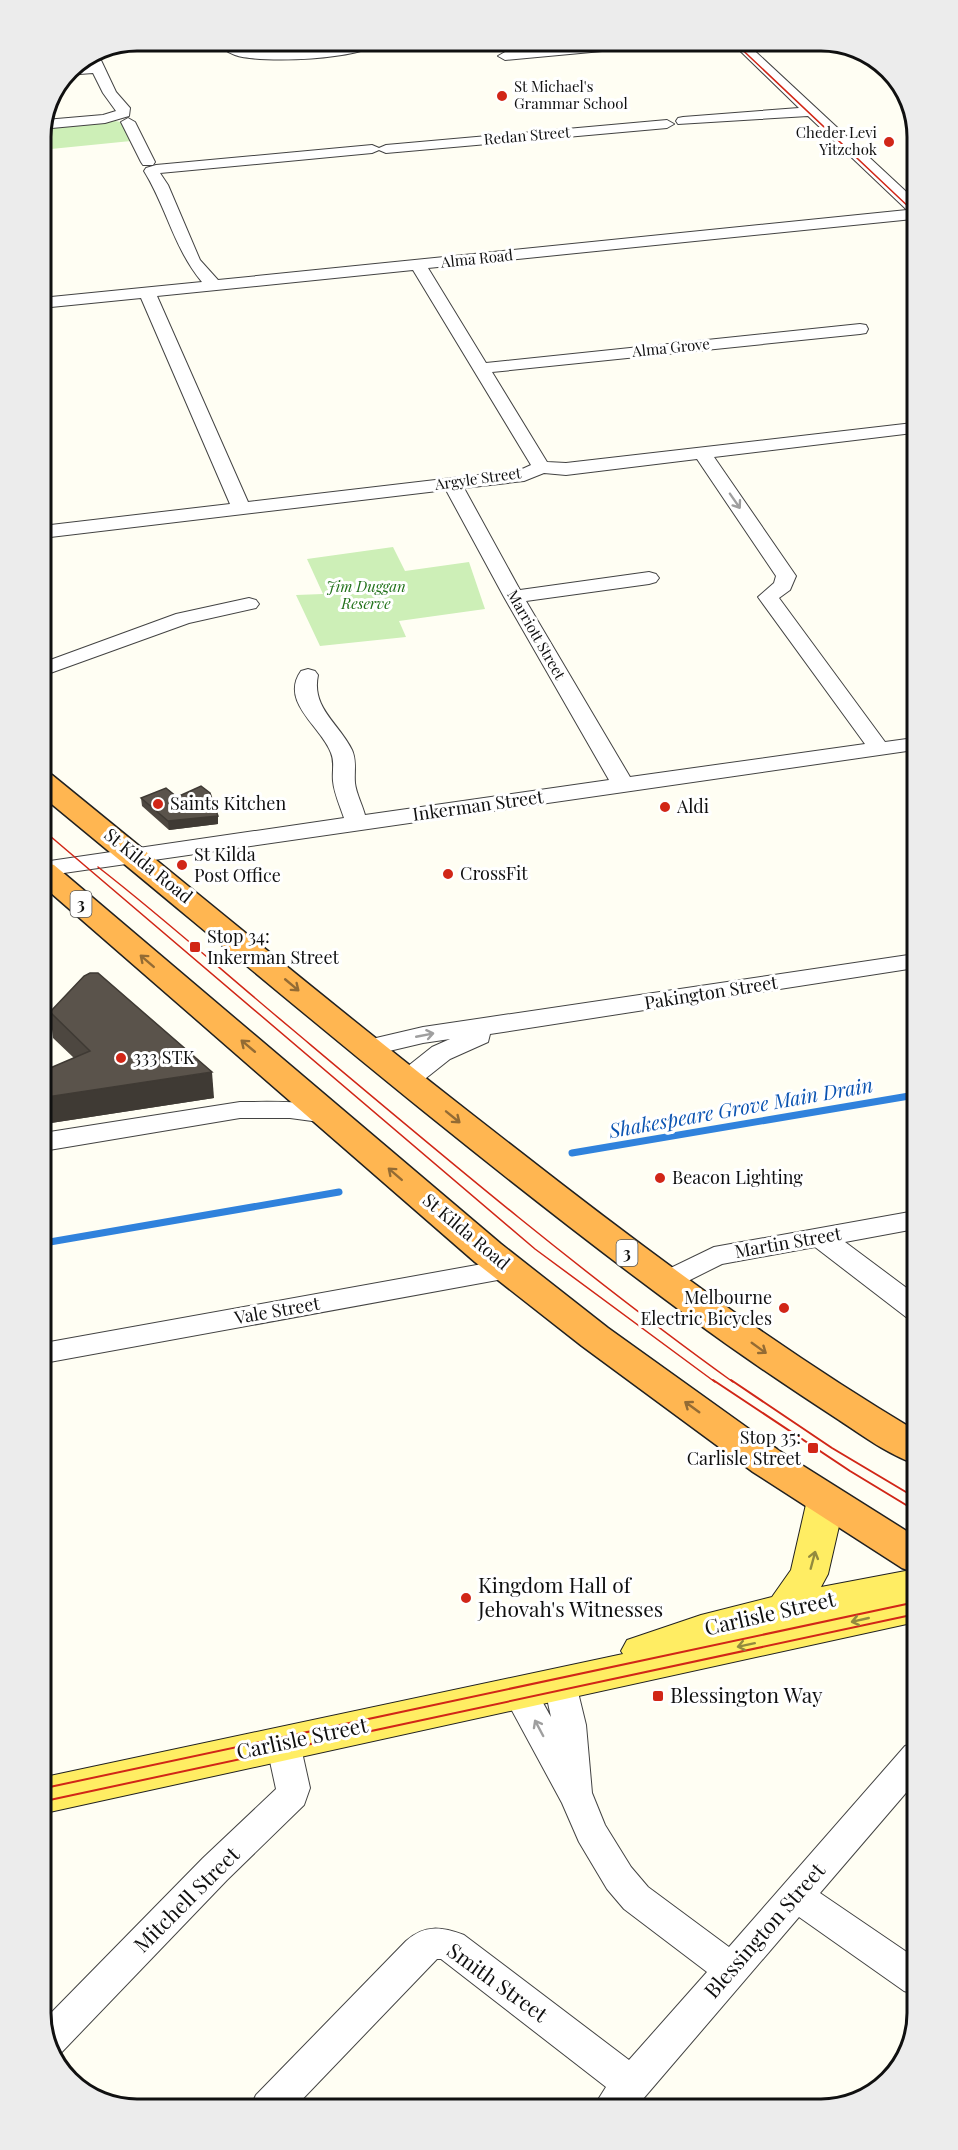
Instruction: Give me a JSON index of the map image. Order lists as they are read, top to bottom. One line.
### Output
{"streets":{"highway":["St Kilda Road","3"],"main road":["Carlisle Street"],"street":["Redan Street","Alma Road","Alma Grove","Argyle Street","Marriott Street","Inkerman Street","Pakington Street","Martin Street","Vale Street","Mitchell Street","Blessington Street","Smith Street"]},"crossings":[["Argyle Street","Marriott Street"],["Marriott Street","Inkerman Street"],["Inkerman Street","St Kilda Road"],["St Kilda Road","Pakington Street"],["St Kilda Road","Martin Street"],["St Kilda Road","Vale Street"],["Carlisle Street","Mitchell Street"],["Blessington Street","Smith Street"]],"water":["Shakespeare Grove Main Drain"],"parks":["Jim Duggan Reserve"],"places":{"other":["St Michael's Grammar School","Cheder Levi Yitzchok","Saints Kitchen","Aldi","St Kilda Post Office","CrossFit","333 STK","Beacon Lighting","Melbourne Electric Bicycles","Kingdom Hall of Jehovah's Witnesses"],"transit":["Stop 34: Inkerman Street","Stop 35: Carlisle Street","Blessington Way"]}}
